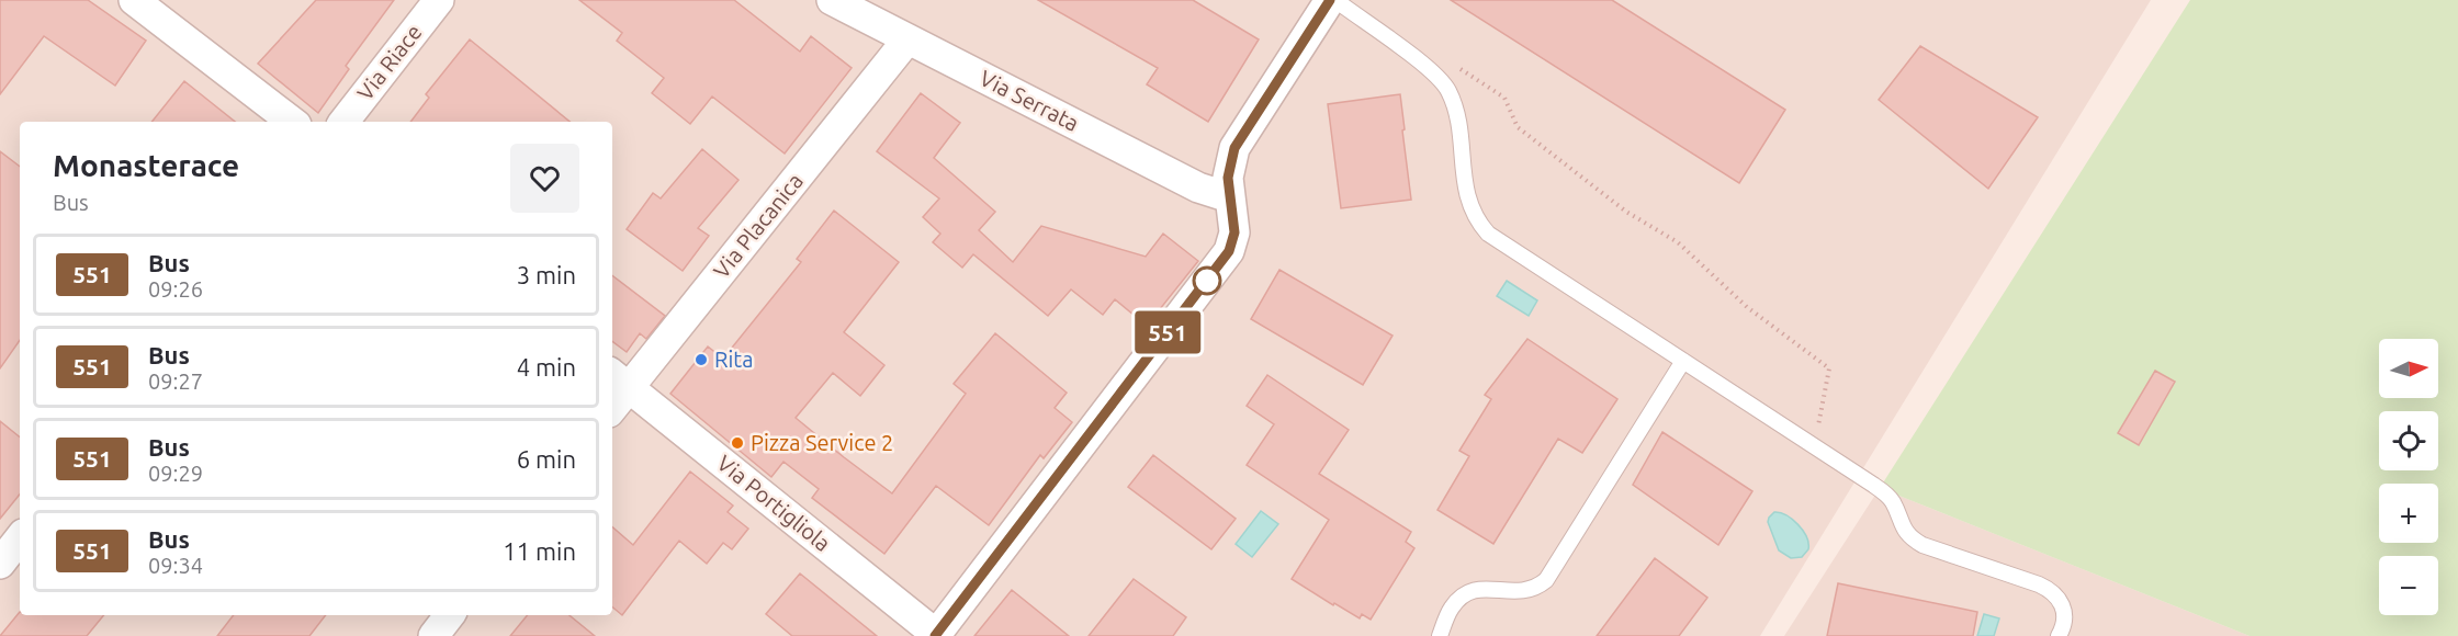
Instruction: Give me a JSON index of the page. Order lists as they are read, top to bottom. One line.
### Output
{"streets":{"street":["Via Riace","Via Serrata","Via Placanica","Via Portigliola"]},"crossings":[["Via Serrata","Via Placanica"],["Via Placanica","Via Portigliola"]],"places":["Rita","Pizza Service 2"],"lines":["bus line 551"],"north":"right","page":{"on_map":"551","heading":["Monasterace","Bus"],"list":[{"mark":"551","name":"Bus","note":"09:26","value":"3 min"},{"mark":"551","name":"Bus","note":"09:27","value":"4 min"},{"mark":"551","name":"Bus","note":"09:29","value":"6 min"},{"mark":"551","name":"Bus","note":"09:34","value":"11 min"}],"map_buttons":["+","−"]}}
